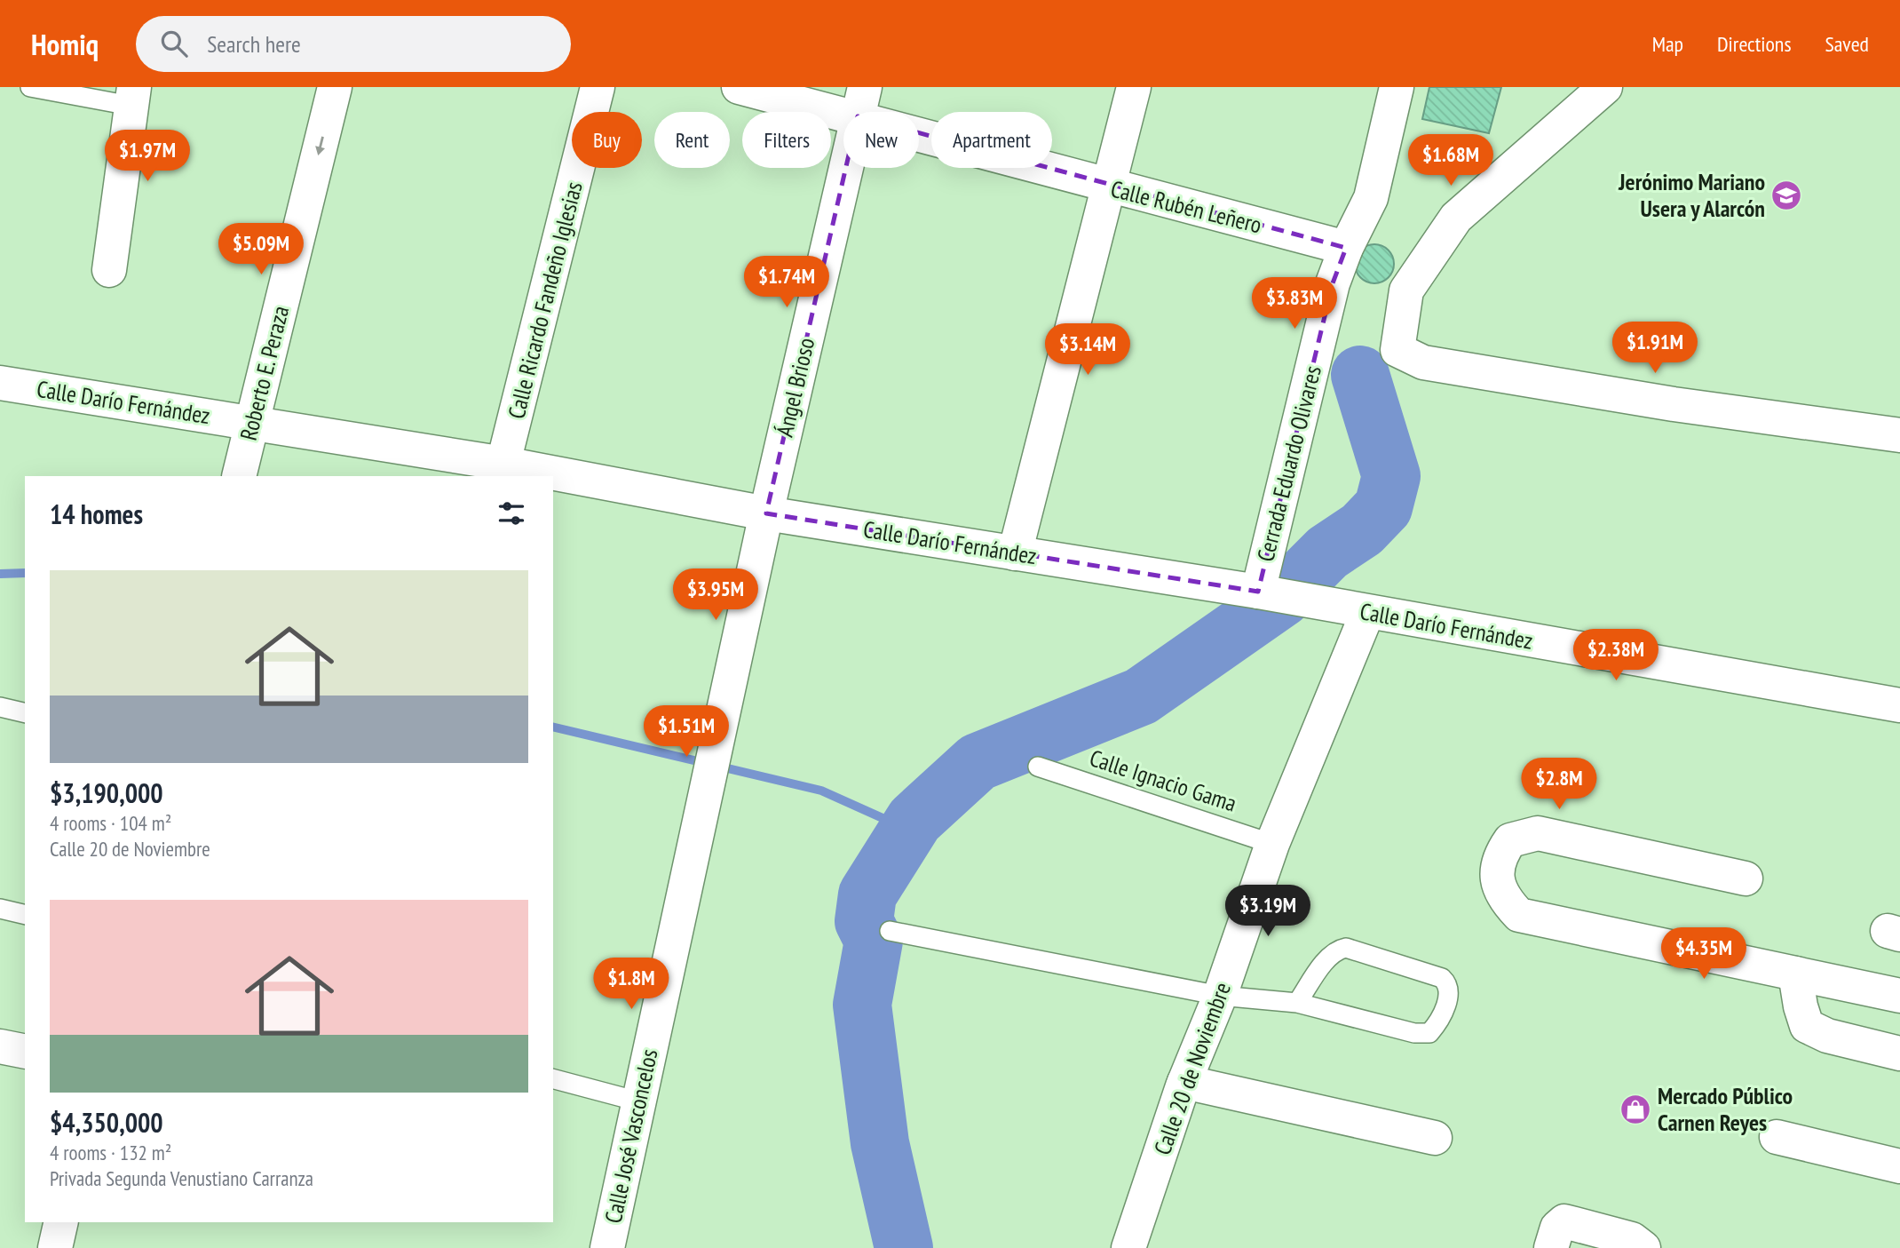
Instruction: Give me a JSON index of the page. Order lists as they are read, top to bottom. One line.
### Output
{"streets":{"street":["Calle Rubén Leñero","Calle Ricardo Fandeño Iglesias","Roberto E. Peraza","Ángel Brioso","Calle Darío Fernández","Cerrada Eduardo Olivares","Calle 20 de Noviembre","Calle José Vasconcelos"],"lane":["Calle Ignacio Gama"]},"crossings":[["Calle Rubén Leñero","Ángel Brioso"],["Calle Rubén Leñero","Cerrada Eduardo Olivares"],["Calle Ricardo Fandeño Iglesias","Calle Darío Fernández"],["Roberto E. Peraza","Calle Darío Fernández"],["Ángel Brioso","Calle Darío Fernández"],["Ángel Brioso","Calle José Vasconcelos"],["Calle Darío Fernández","Cerrada Eduardo Olivares"],["Calle Darío Fernández","Calle 20 de Noviembre"],["Calle Darío Fernández","Calle José Vasconcelos"],["Calle Ignacio Gama","Calle 20 de Noviembre"]],"places":{"school or university":["Jerónimo Mariano Usera y Alarcón"],"shop":["Mercado Público Carnen Reyes"]},"page":{"header":"Homiq","search":"Search here","nav":["Map","Directions","Saved"],"chip":["Buy","Rent","Filters","New","Apartment"],"price":["$1.97M","$1.68M","$5.09M","$1.74M","$3.83M","$1.91M","$3.14M","$3.95M","$2.38M","$1.51M","$2.8M","$3.19M","$4.35M","$1.8M"],"heading":"14 homes","list":[{"name":"$3,190,000","note":"4 rooms · 104 m² · Calle 20 de Noviembre"},{"name":"$4,350,000","note":"4 rooms · 132 m² · Privada Segunda Venustiano Carranza"}]}}
